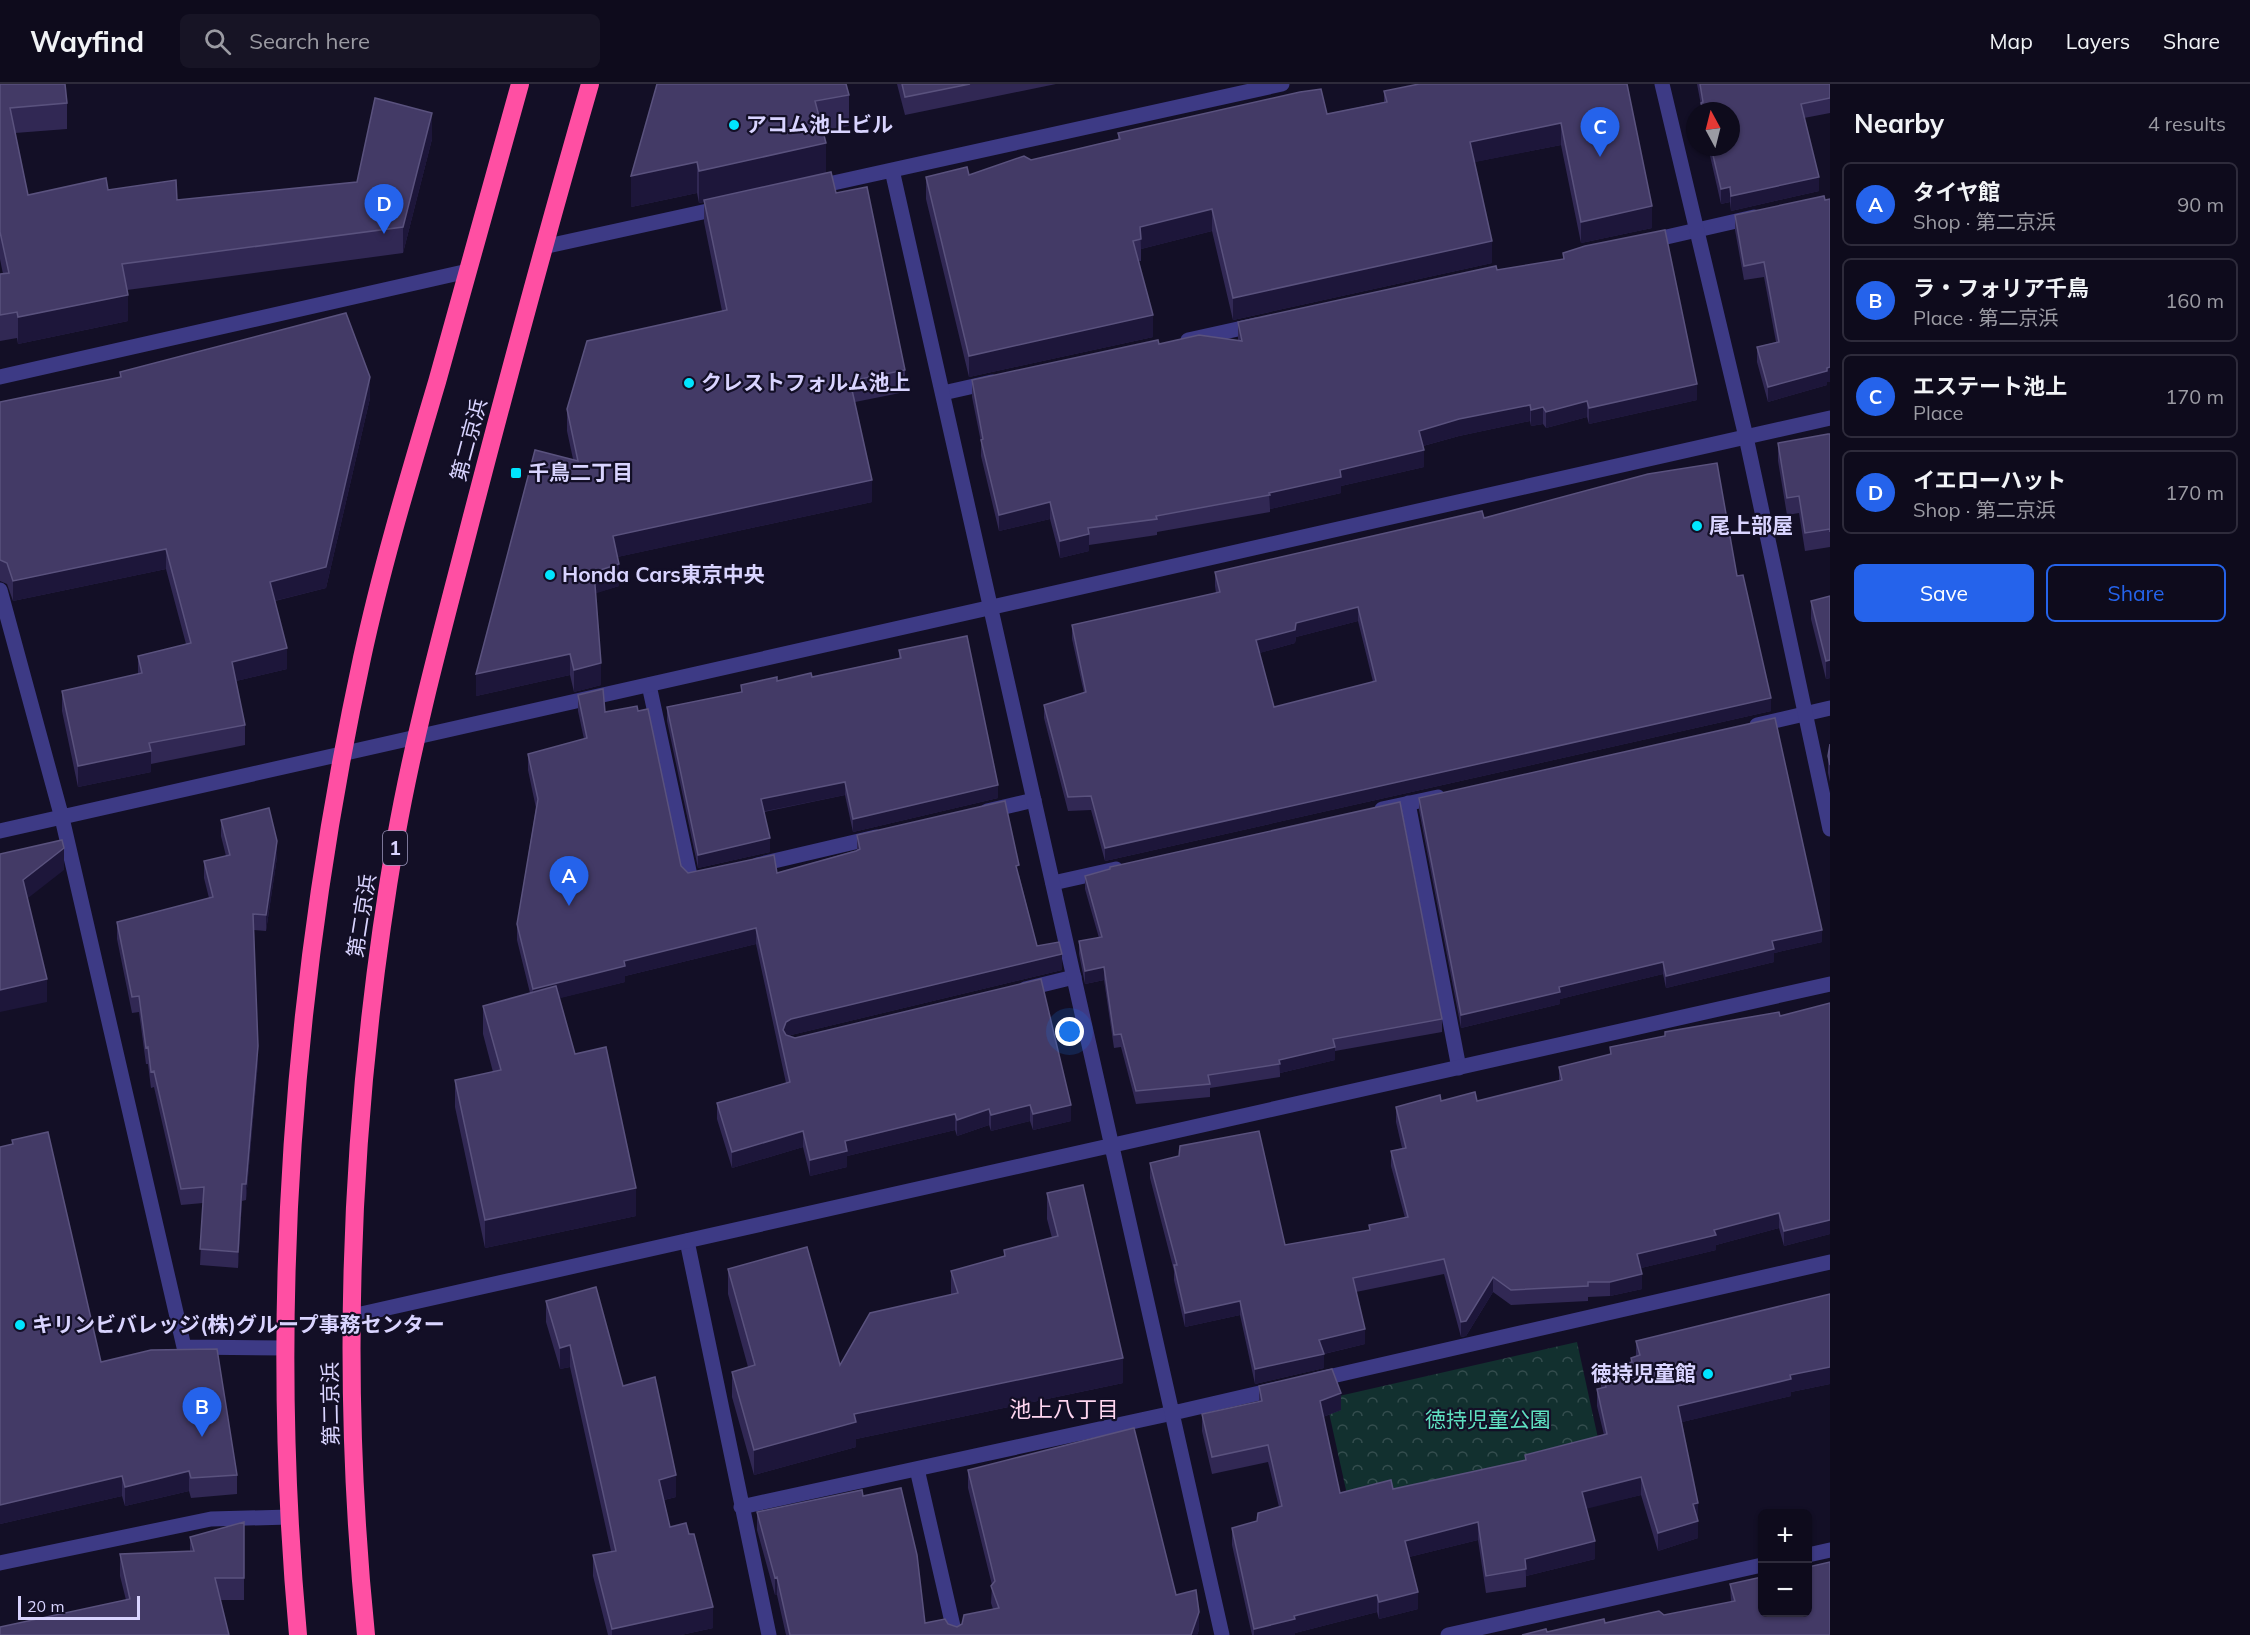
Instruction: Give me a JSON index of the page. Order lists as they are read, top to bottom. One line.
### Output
{"streets":{"highway":["第二京浜","1"]},"districts":["池上八丁目"],"parks":["徳持児童公園"],"places":{"other":["アコム池上ビル","クレストフォルム池上","尾上部屋","Honda Cars東京中央","キリンビバレッジ(株)グループ事務センター","徳持児童館"],"transit":["千鳥二丁目"]},"scale_bar":"20 m","north":"top","page":{"header":"Wayfind","search":"Search here","nav":["Map","Layers","Share"],"heading":["Nearby","4 results"],"pins":["C","D","A","B"],"list":[{"mark":"A","name":"タイヤ館","note":"Shop · 第二京浜","value":"90 m"},{"mark":"B","name":"ラ・フォリア千鳥","note":"Place · 第二京浜","value":"160 m"},{"mark":"C","name":"エステート池上","note":"Place","value":"170 m"},{"mark":"D","name":"イエローハット","note":"Shop · 第二京浜","value":"170 m"}],"buttons":["Save","Share"],"map_buttons":["+","−"],"scale":"20 m"}}
